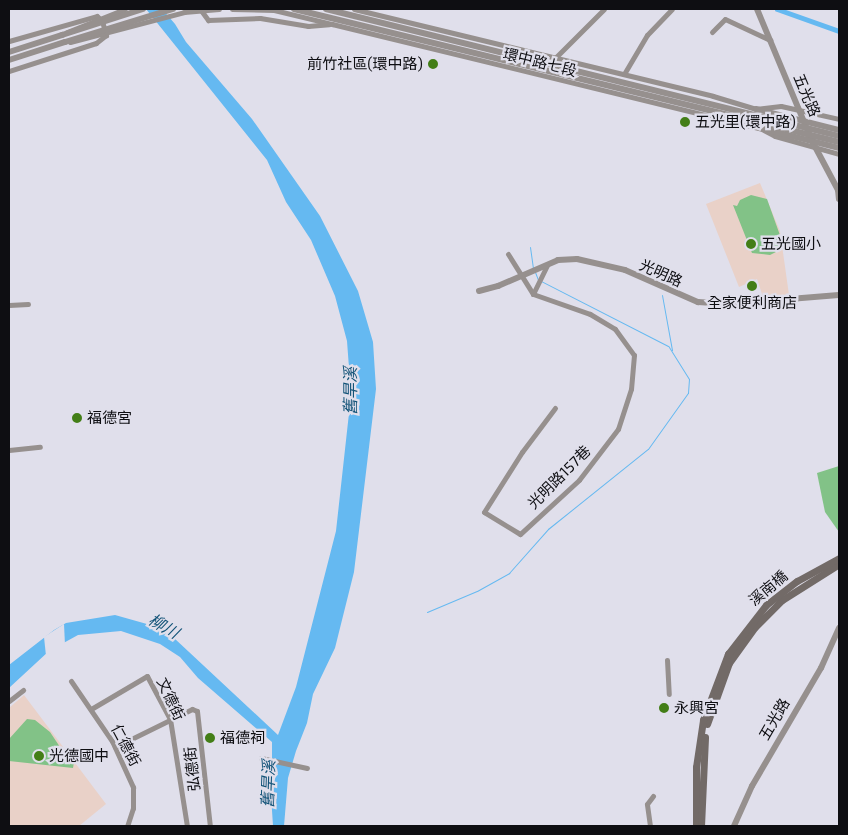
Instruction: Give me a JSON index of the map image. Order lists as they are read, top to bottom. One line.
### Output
{"streets":{"main road":["溪南橋"],"street":["環中路七段","五光路","光明路","光明路157巷","文德街","仁德街","弘德街"]},"crossings":[["環中路七段","五光路"],["文德街","仁德街"],["文德街","弘德街"],["仁德街","弘德街"]],"water":["舊旱溪","柳川"],"places":["前竹社區(環中路)","五光里(環中路)","五光國小","全家便利商店","福德宮","永興宮","福德祠","光德國中"]}
